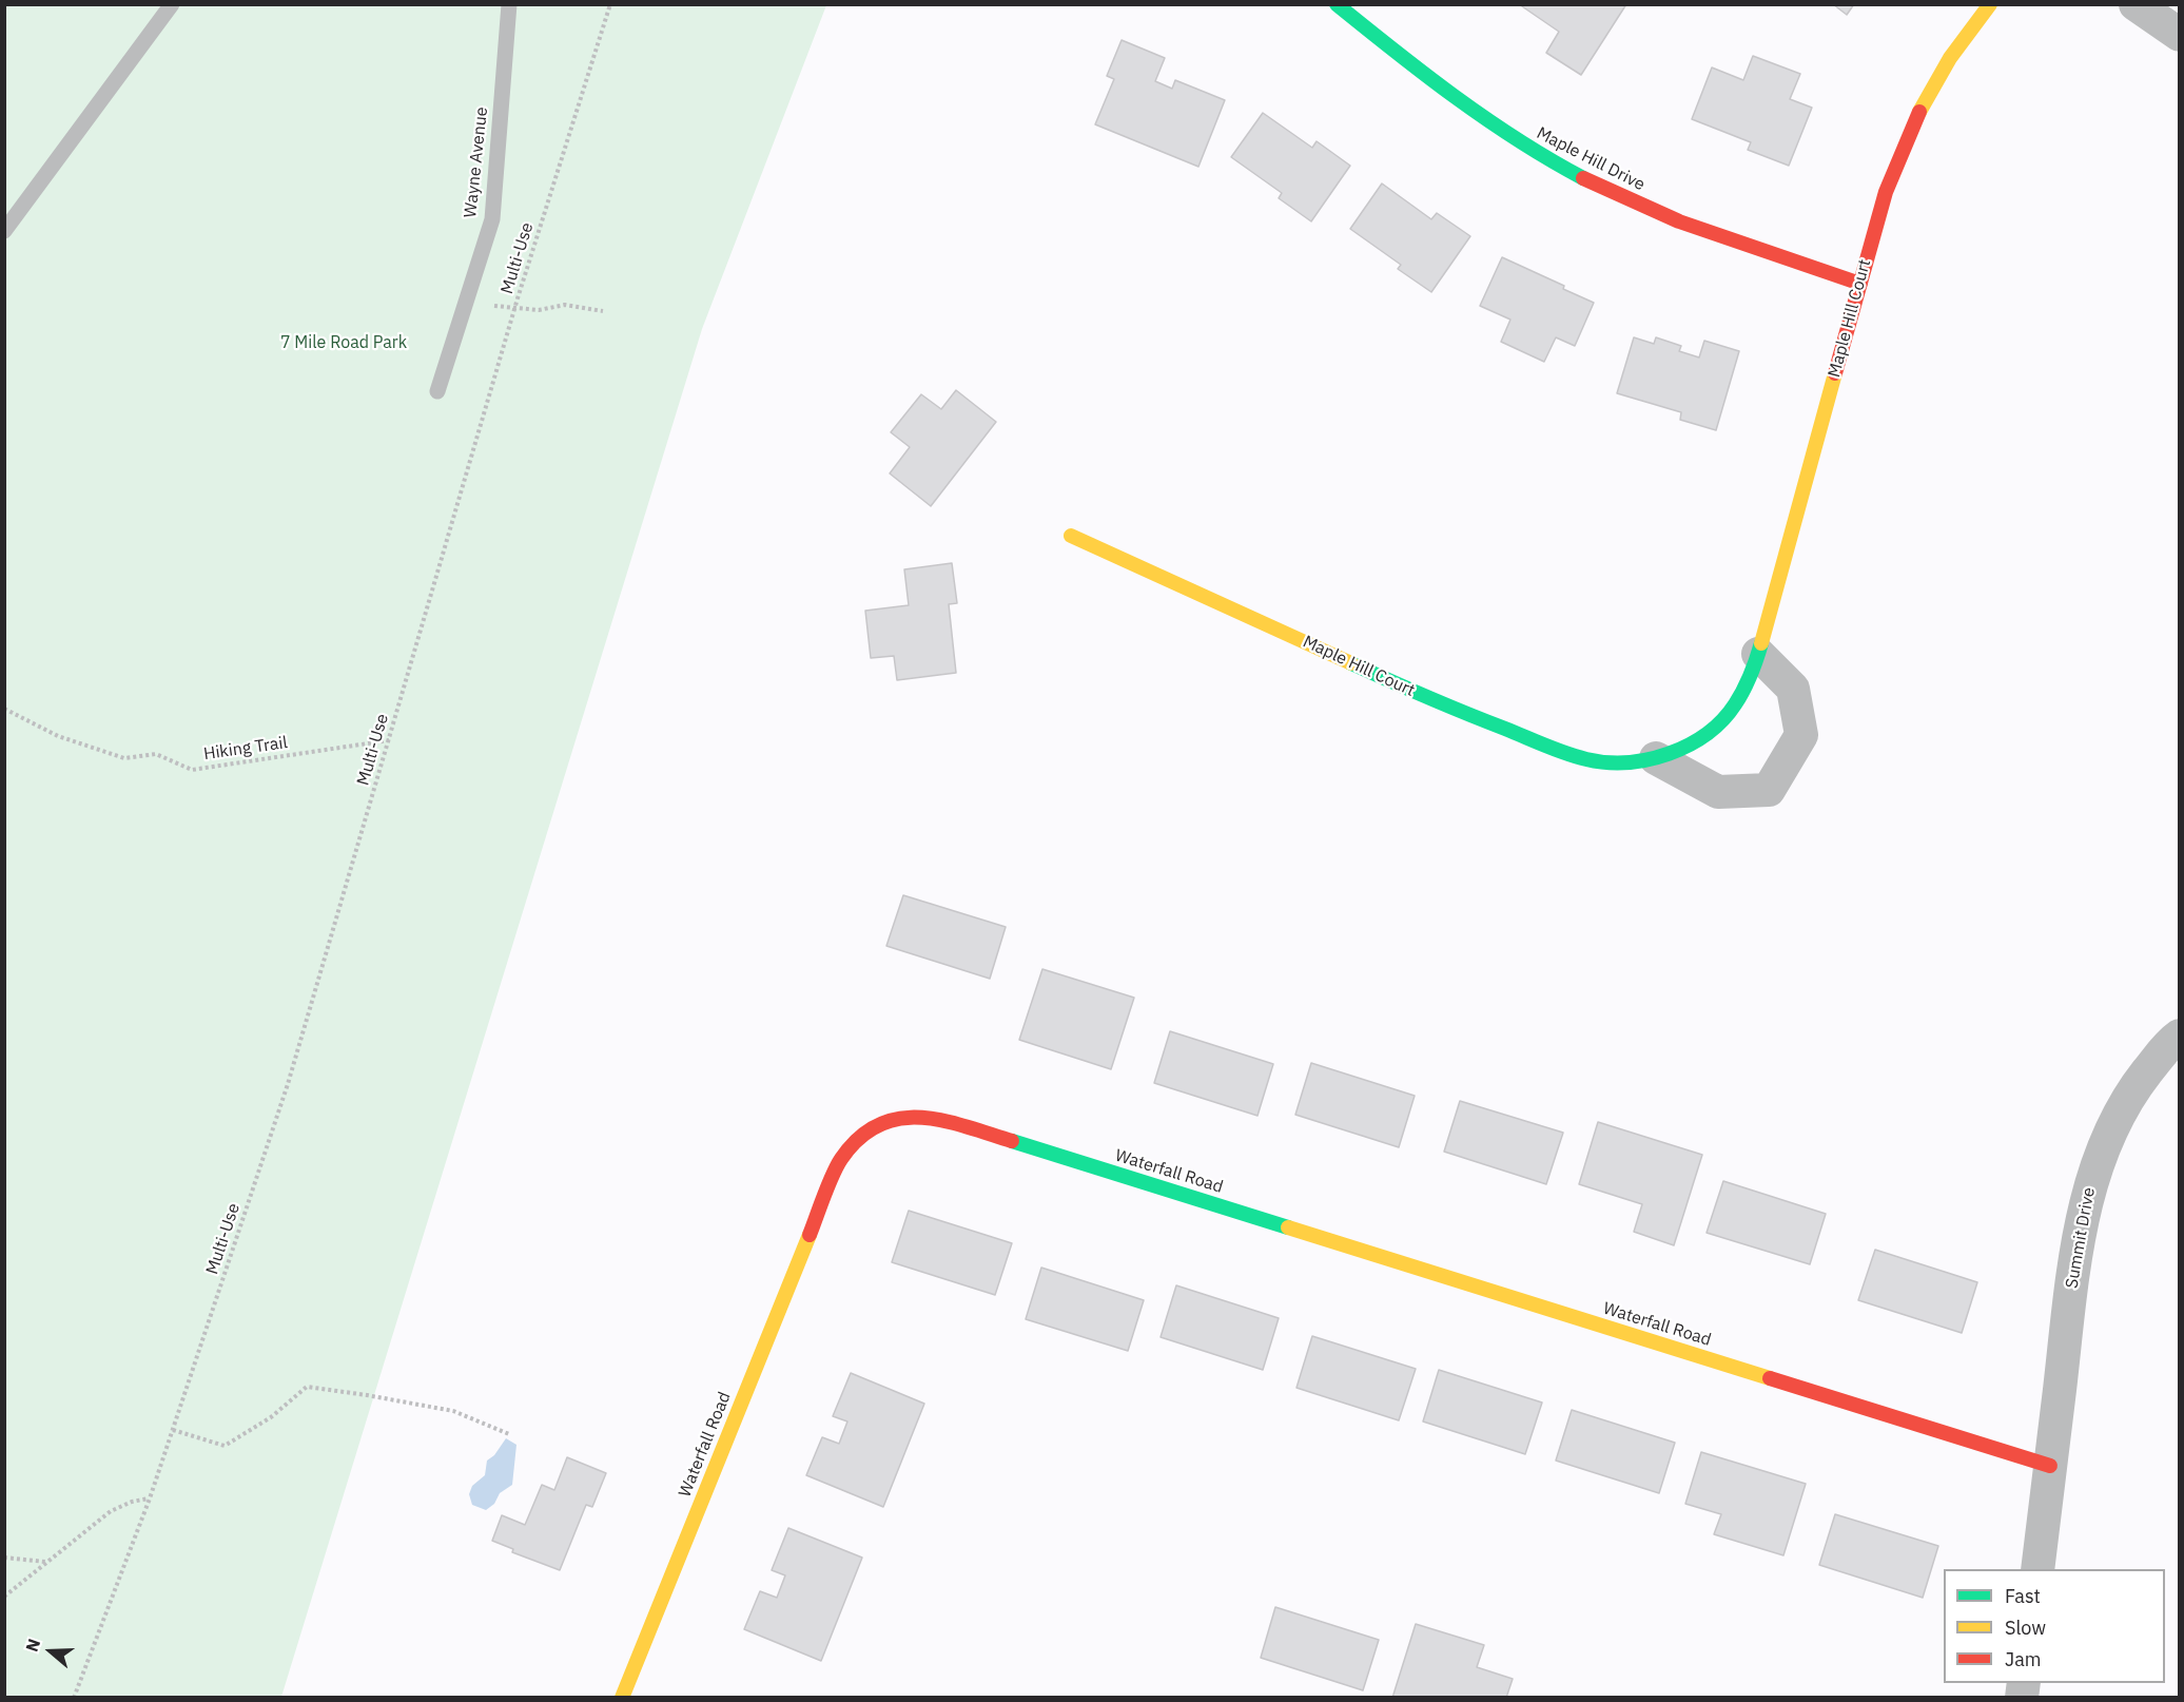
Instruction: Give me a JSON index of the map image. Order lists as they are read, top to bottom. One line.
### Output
{"streets":{"street":["Maple Hill Drive","Maple Hill Court","Waterfall Road","Summit Drive"],"lane":["Wayne Avenue"],"path":["Multi-Use","Hiking Trail"]},"crossings":[["Maple Hill Drive","Maple Hill Court"],["Multi-Use","Hiking Trail"],["Waterfall Road","Summit Drive"]],"parks":["7 Mile Road Park"],"legend":["Fast","Slow","Jam"],"north":"left"}
